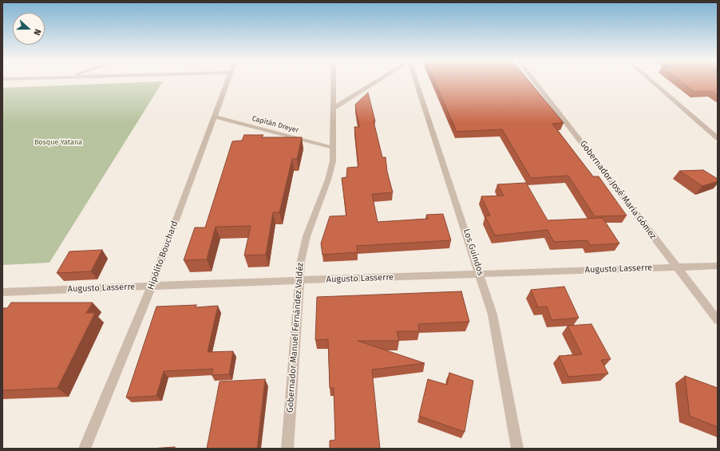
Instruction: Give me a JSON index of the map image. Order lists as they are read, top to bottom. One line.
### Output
{"streets":{"street":["Capitán Dreyer","Gobernador José María Gómez","Los Guindos","Hipólito Bouchard","Augusto Lasserre","Gobernador Manuel Fernández Valdéz"]},"crossings":[["Capitán Dreyer","Hipólito Bouchard"],["Capitán Dreyer","Gobernador Manuel Fernández Valdéz"],["Gobernador José María Gómez","Augusto Lasserre"],["Los Guindos","Augusto Lasserre"],["Hipólito Bouchard","Augusto Lasserre"],["Augusto Lasserre","Gobernador Manuel Fernández Valdéz"]],"parks":["Bosque Yatana"],"north":"right"}
